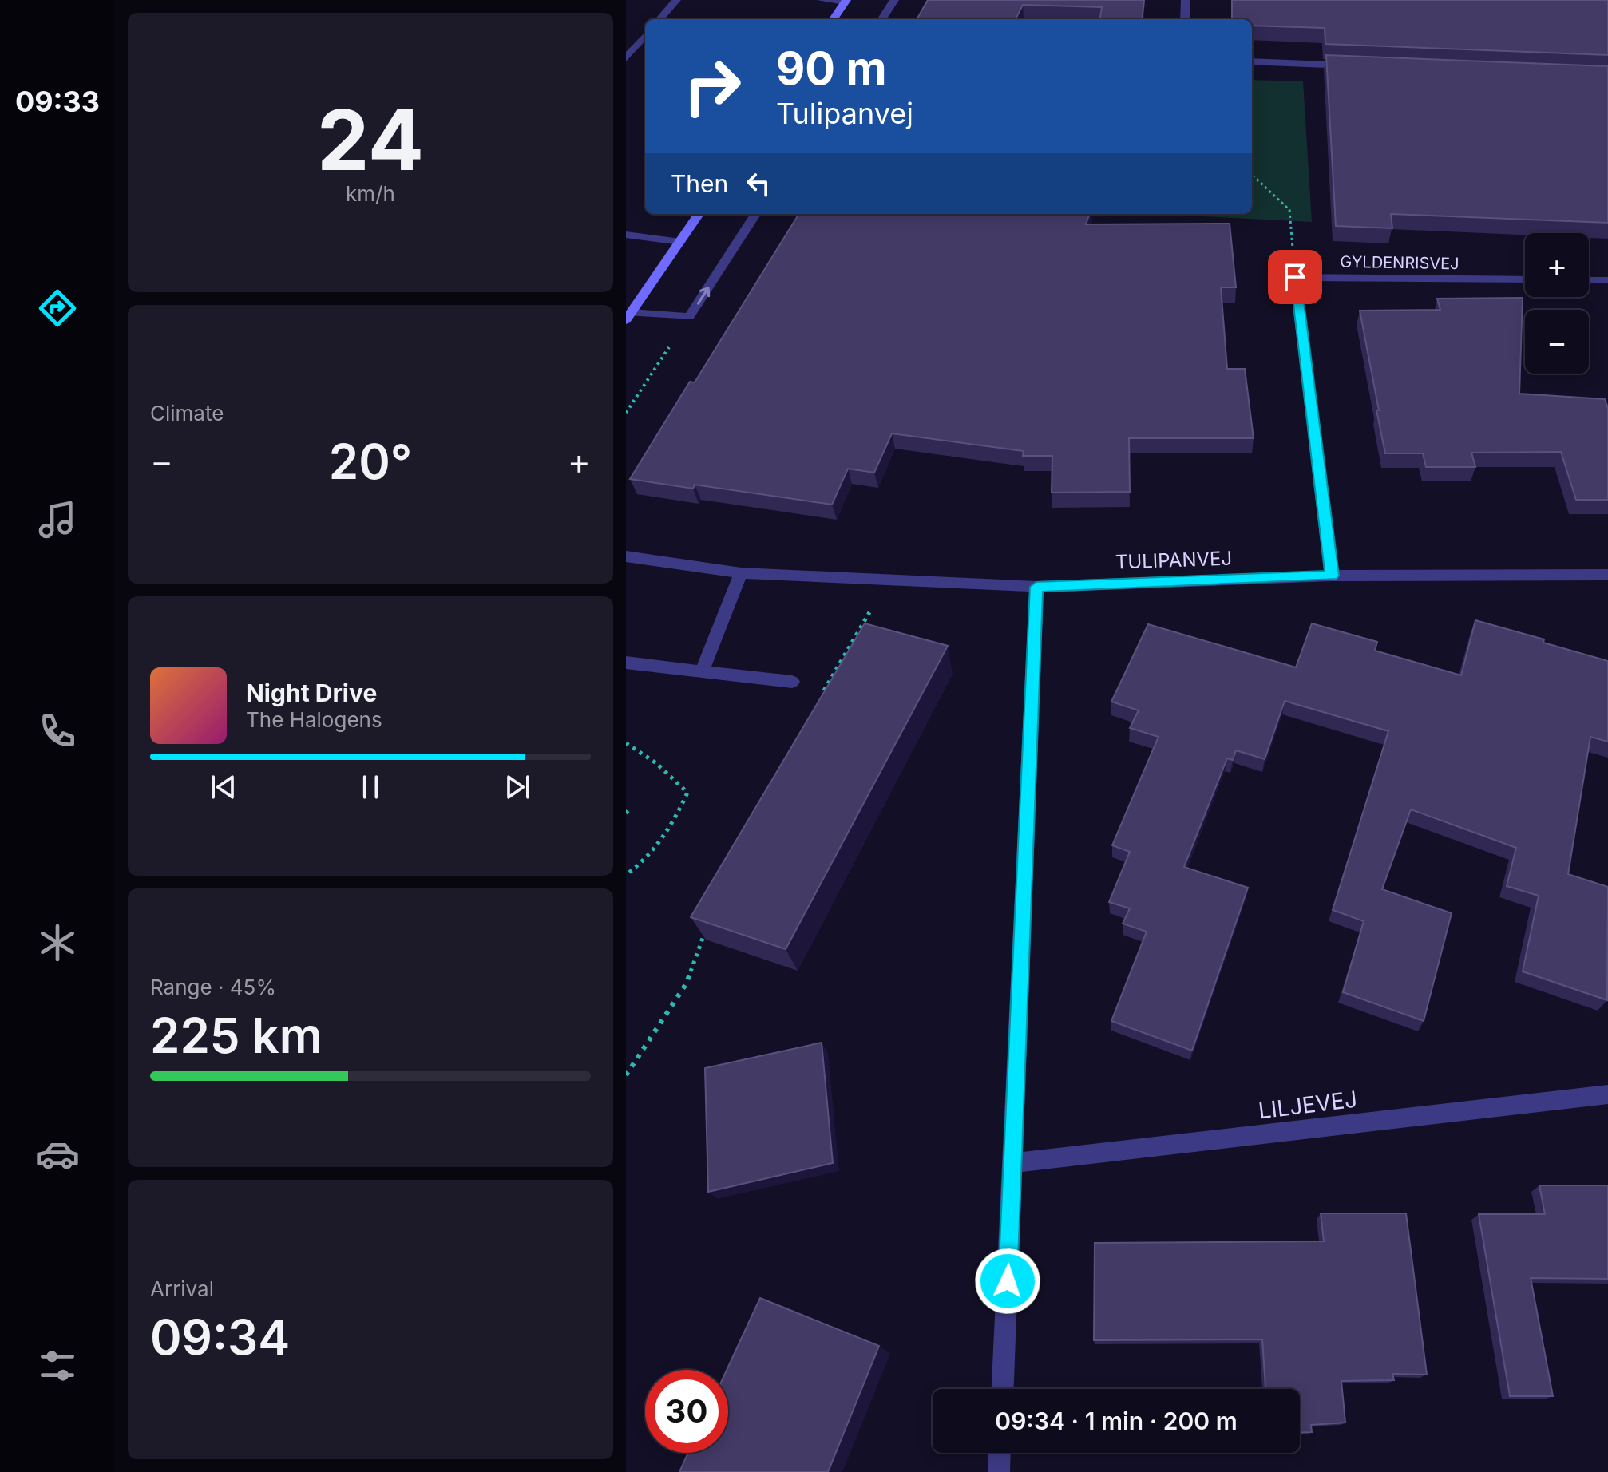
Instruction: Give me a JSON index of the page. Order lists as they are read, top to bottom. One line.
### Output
{"streets":{"street":["GYLDENRISVEJ","TULIPANVEJ","LILJEVEJ"]},"page":{"tabs":"09:33","tile":[["24","km/h"],"Climate",["Range · 45%","225 km"],["Arrival","09:34"]],"turn":["90 m","Tulipanvej"],"then":"Then","map_buttons":["+","−"],"heat":["−","20°","+"],"song":["Night Drive","The Halogens"],"limit":"30","trip":"09:34 · 1 min · 200 m"}}
